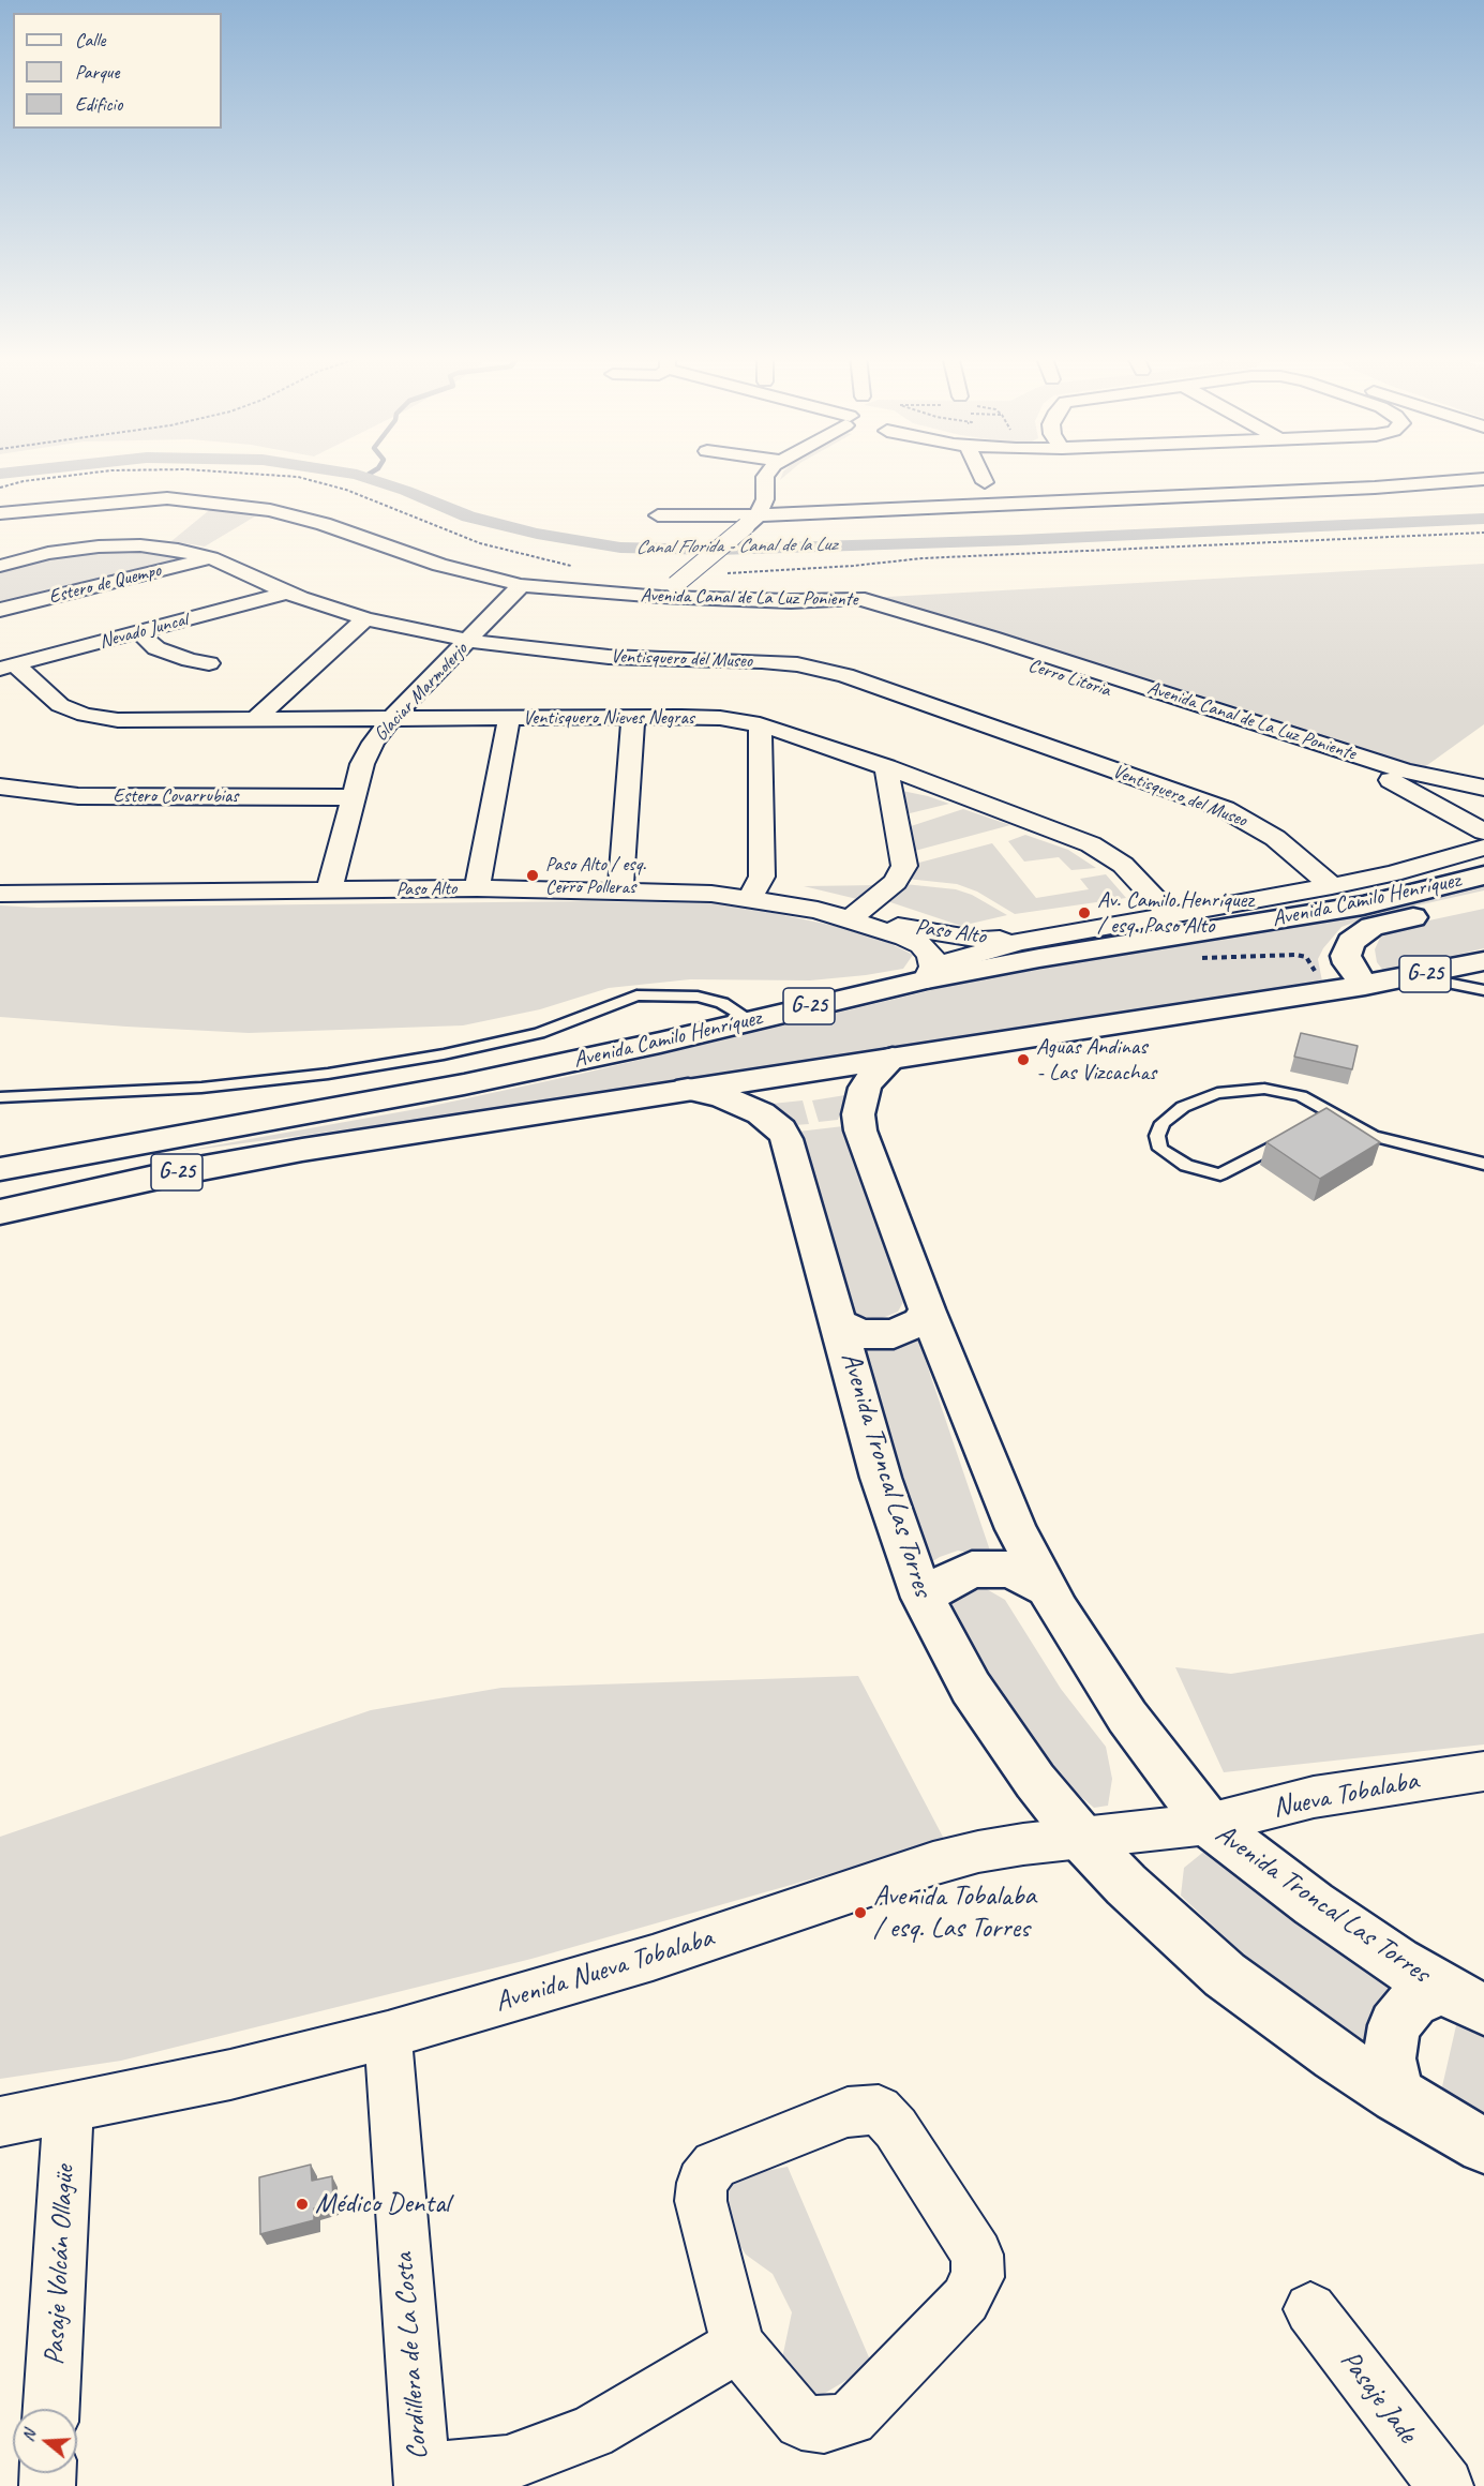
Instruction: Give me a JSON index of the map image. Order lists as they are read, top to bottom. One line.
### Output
{"streets":{"main road":["Avenida Camilo Henríquez","G-25","Avenida Troncal Las Torres"],"street":["Estero de Quempo","Avenida Canal de La Luz Poniente","Nevado Juncal","Ventisquero del Museo","Cerro Litoria","Glaciar Marmolerjo","Ventisquero Nieves Negras","Estero Covarrubias","Paso Alto","Nueva Tobalaba","Avenida Nueva Tobalaba","Pasaje Volcán Ollagüe","Cordillera de La Costa","Pasaje Jade"]},"crossings":[["Estero de Quempo","Ventisquero del Museo"],["Avenida Canal de La Luz Poniente","Cerro Litoria"],["Avenida Canal de La Luz Poniente","Glaciar Marmolerjo"],["Nevado Juncal","Ventisquero del Museo"],["Nevado Juncal","Ventisquero Nieves Negras"],["Ventisquero del Museo","Glaciar Marmolerjo"],["Glaciar Marmolerjo","Ventisquero Nieves Negras"],["Glaciar Marmolerjo","Estero Covarrubias"],["Glaciar Marmolerjo","Paso Alto"],["Paso Alto","Avenida Camilo Henríquez"],["Avenida Camilo Henríquez","Avenida Troncal Las Torres"],["Avenida Troncal Las Torres","Nueva Tobalaba"],["Avenida Troncal Las Torres","Avenida Nueva Tobalaba"],["Nueva Tobalaba","Avenida Nueva Tobalaba"],["Avenida Nueva Tobalaba","Pasaje Volcán Ollagüe"],["Avenida Nueva Tobalaba","Cordillera de La Costa"]],"water":["Canal Florida - Canal de la Luz"],"places":["Paso Alto / esq. Cerro Polleras","Av. Camilo Henríquez / esq. Paso Alto","Aguas Andinas - Las Vizcachas","Avenida Tobalaba / esq. Las Torres","Médico Dental"],"legend":["Calle","Parque","Edificio"],"north":"left"}
